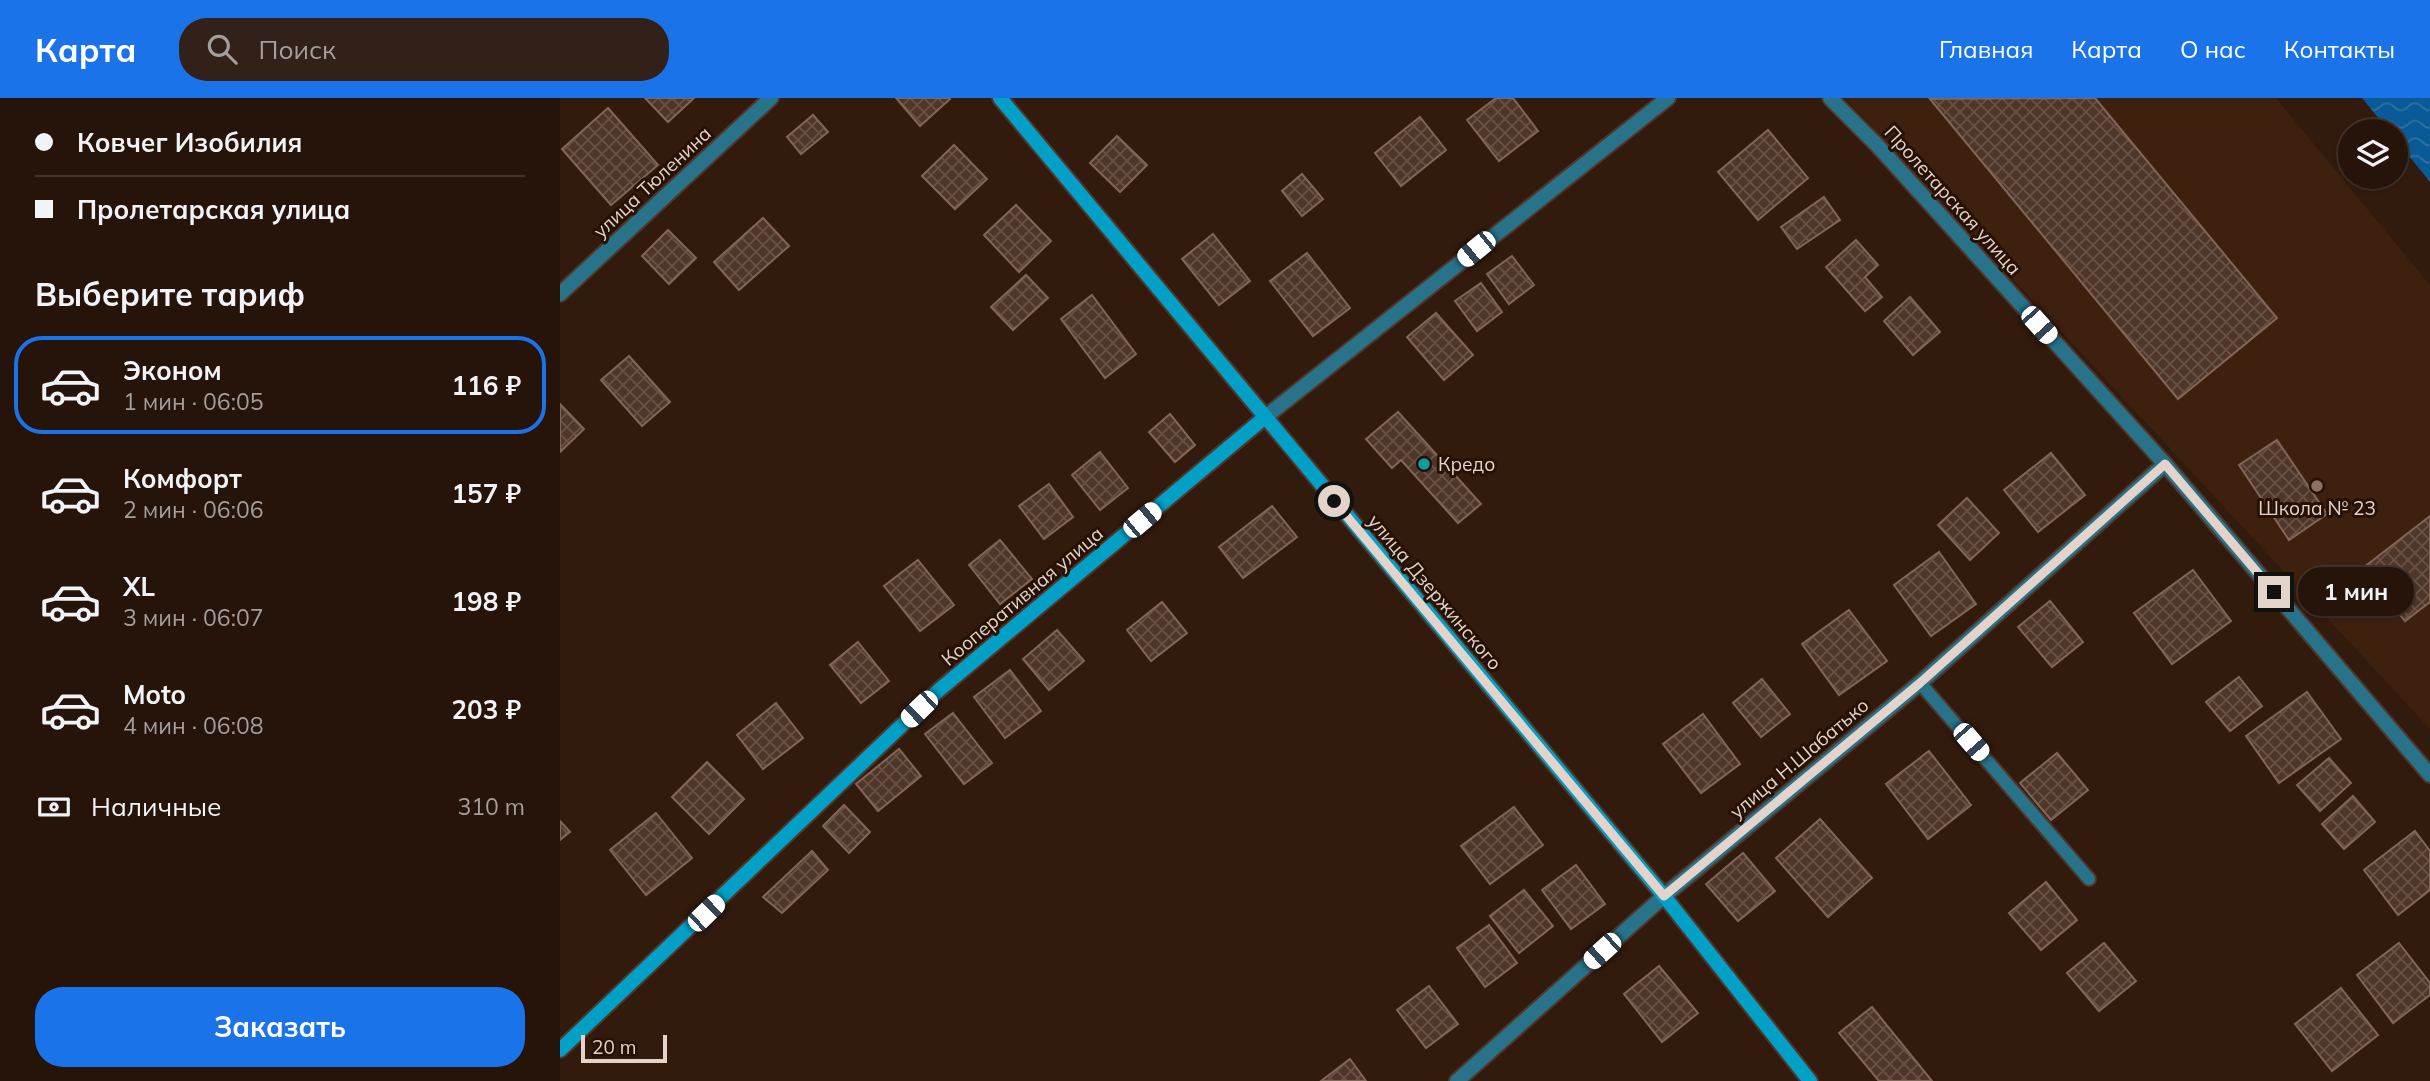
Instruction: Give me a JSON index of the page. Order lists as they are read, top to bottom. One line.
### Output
{"streets":{"street":["улица Тюленина","Пролетарская улица","улица Дзержинского","Кооперативная улица","улица Н.Шабатько"]},"crossings":[["Пролетарская улица","улица Н.Шабатько"],["улица Дзержинского","Кооперативная улица"],["улица Дзержинского","улица Н.Шабатько"]],"places":["Кредо","Школа № 23"],"scale_bar":"20 m","page":{"header":"Карта","search":"Поиск","nav":["Главная","Карта","О нас","Контакты"],"banner":["Ковчег Изобилия","Пролетарская улица"],"heading":"Выберите тариф","list":[{"name":"Эконом","note":"1 мин · 06:05","value":"116 ₽"},{"name":"Комфорт","note":"2 мин · 06:06","value":"157 ₽"},{"name":"XL","note":"3 мин · 06:07","value":"198 ₽"},{"name":"Moto","note":"4 мин · 06:08","value":"203 ₽"}],"bubble":"1 мин","pay":["Наличные","310 m"],"buttons":"Заказать","scale":"20 m"}}
